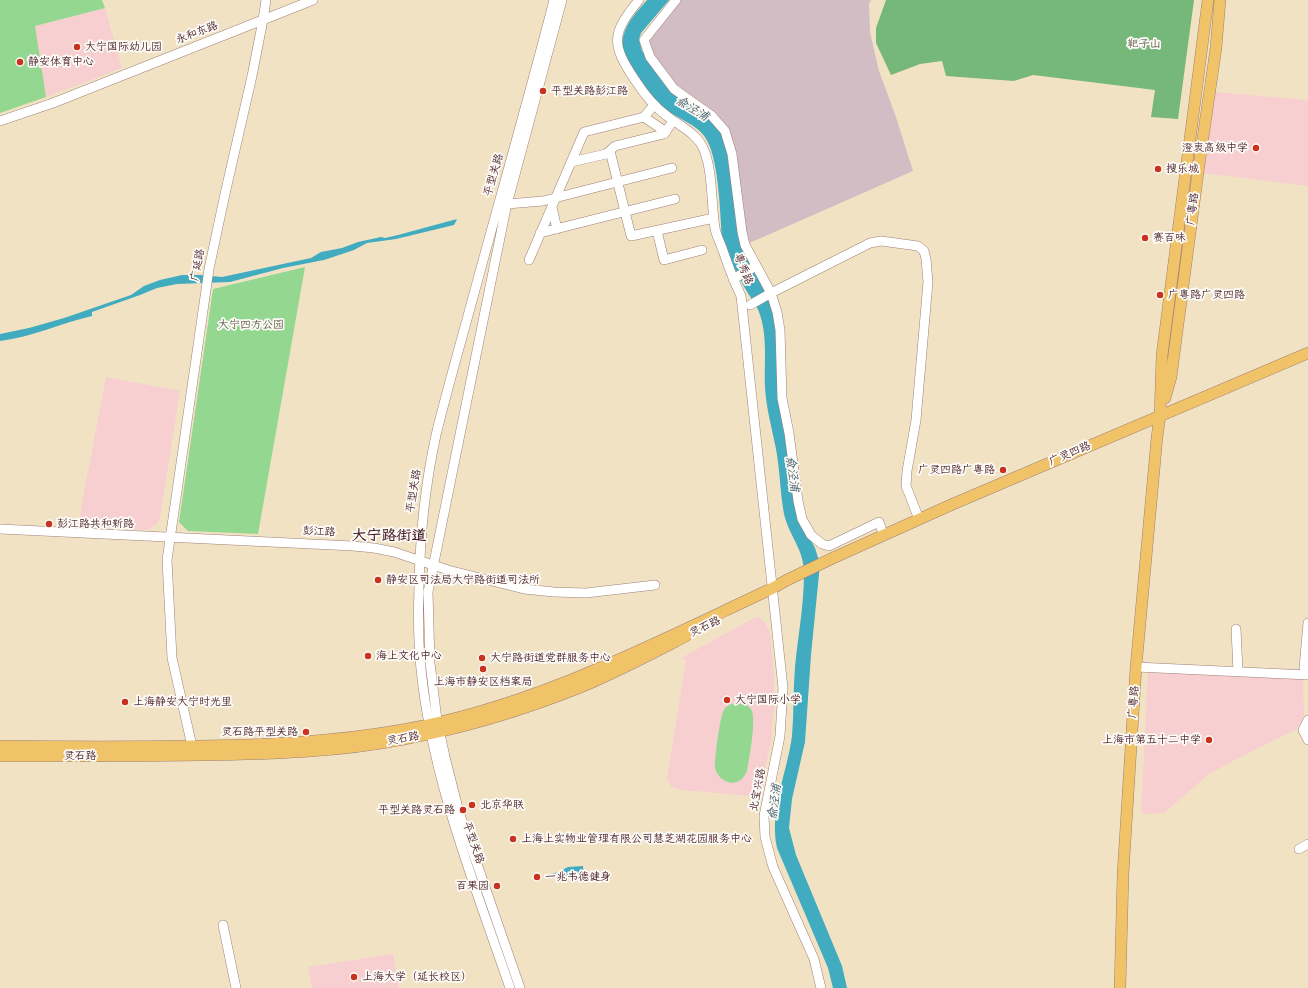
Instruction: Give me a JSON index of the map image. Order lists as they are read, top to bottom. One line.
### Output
{"streets":{"main road":["广粤路","广灵四路","灵石路"],"street":["永和东路","平型关路","广延路","粤秀路","彭江路","北宝兴路"]},"crossings":[["永和东路","广延路"],["平型关路","彭江路"],["平型关路","灵石路"],["广粤路","广灵四路"],["广延路","彭江路"],["广延路","灵石路"],["粤秀路","灵石路"],["粤秀路","北宝兴路"],["广灵四路","灵石路"],["灵石路","北宝兴路"]],"districts":["大宁路街道"],"water":["俞泾浦"],"parks":["靶子山","大宁四方公园"],"places":["大宁国际幼儿园","静安体育中心","平型关路彭江路","澄衷高级中学","搜乐城","赛百味","广粤路广灵四路","广灵四路广粤路","彭江路共和新路","静安区司法局大宁路街道司法所","海上文化中心","大宁路街道党群服务中心","上海市静安区档案局","大宁国际小学","上海静安大宁时光里","灵石路平型关路","上海市第五十二中学","北京华联","平型关路灵石路","上海上实物业管理有限公司慧芝湖花园服务中心","一兆韦德健身","百果园","上海大学（延长校区）"]}
